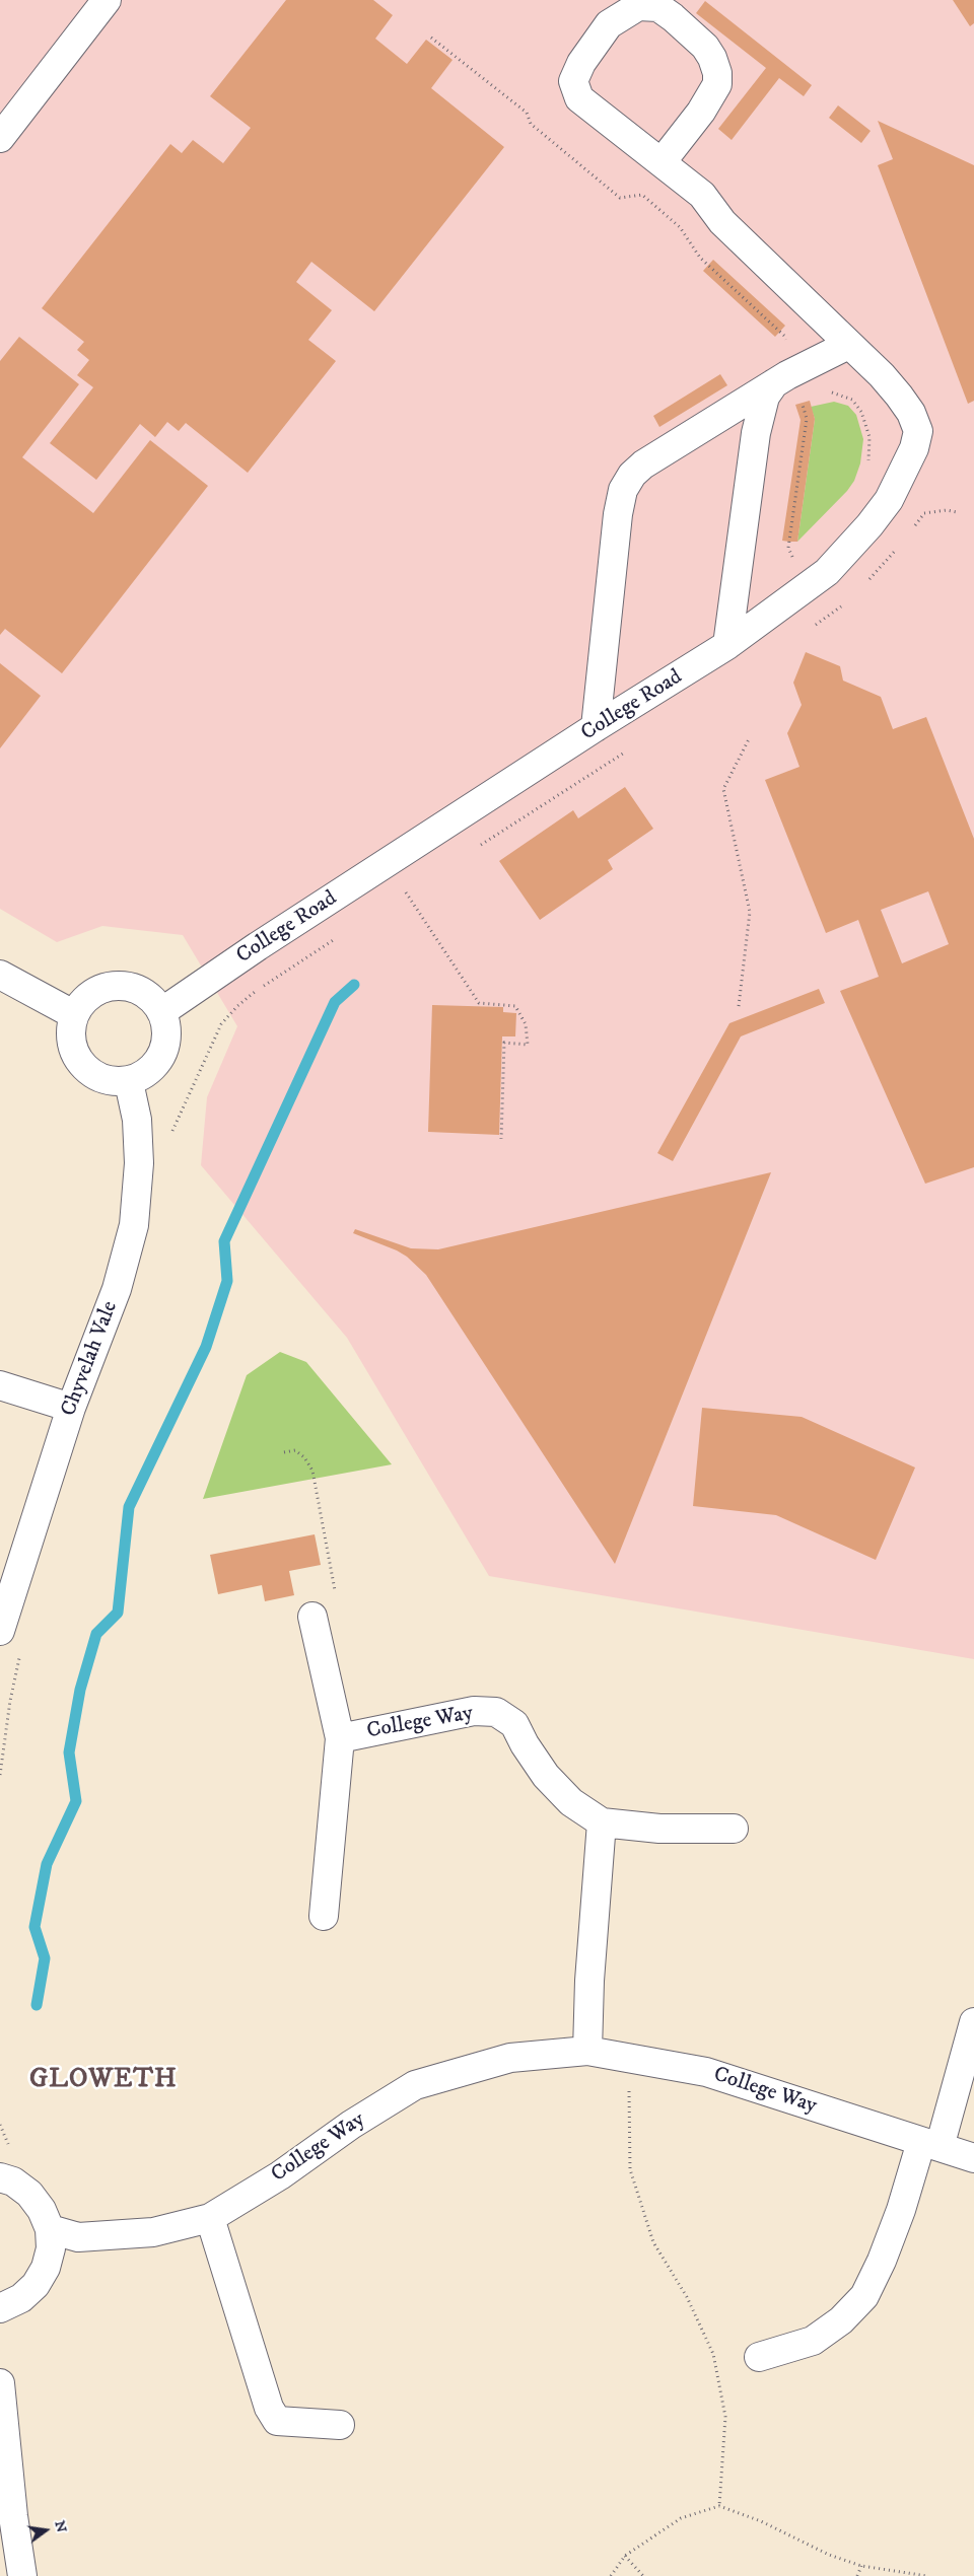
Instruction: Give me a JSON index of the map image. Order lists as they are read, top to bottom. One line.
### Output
{"streets":{"street":["College Road","Chyvelah Vale","College Way"]},"crossings":[["College Road","Chyvelah Vale"]],"districts":["GLOWETH"],"north":"right"}
